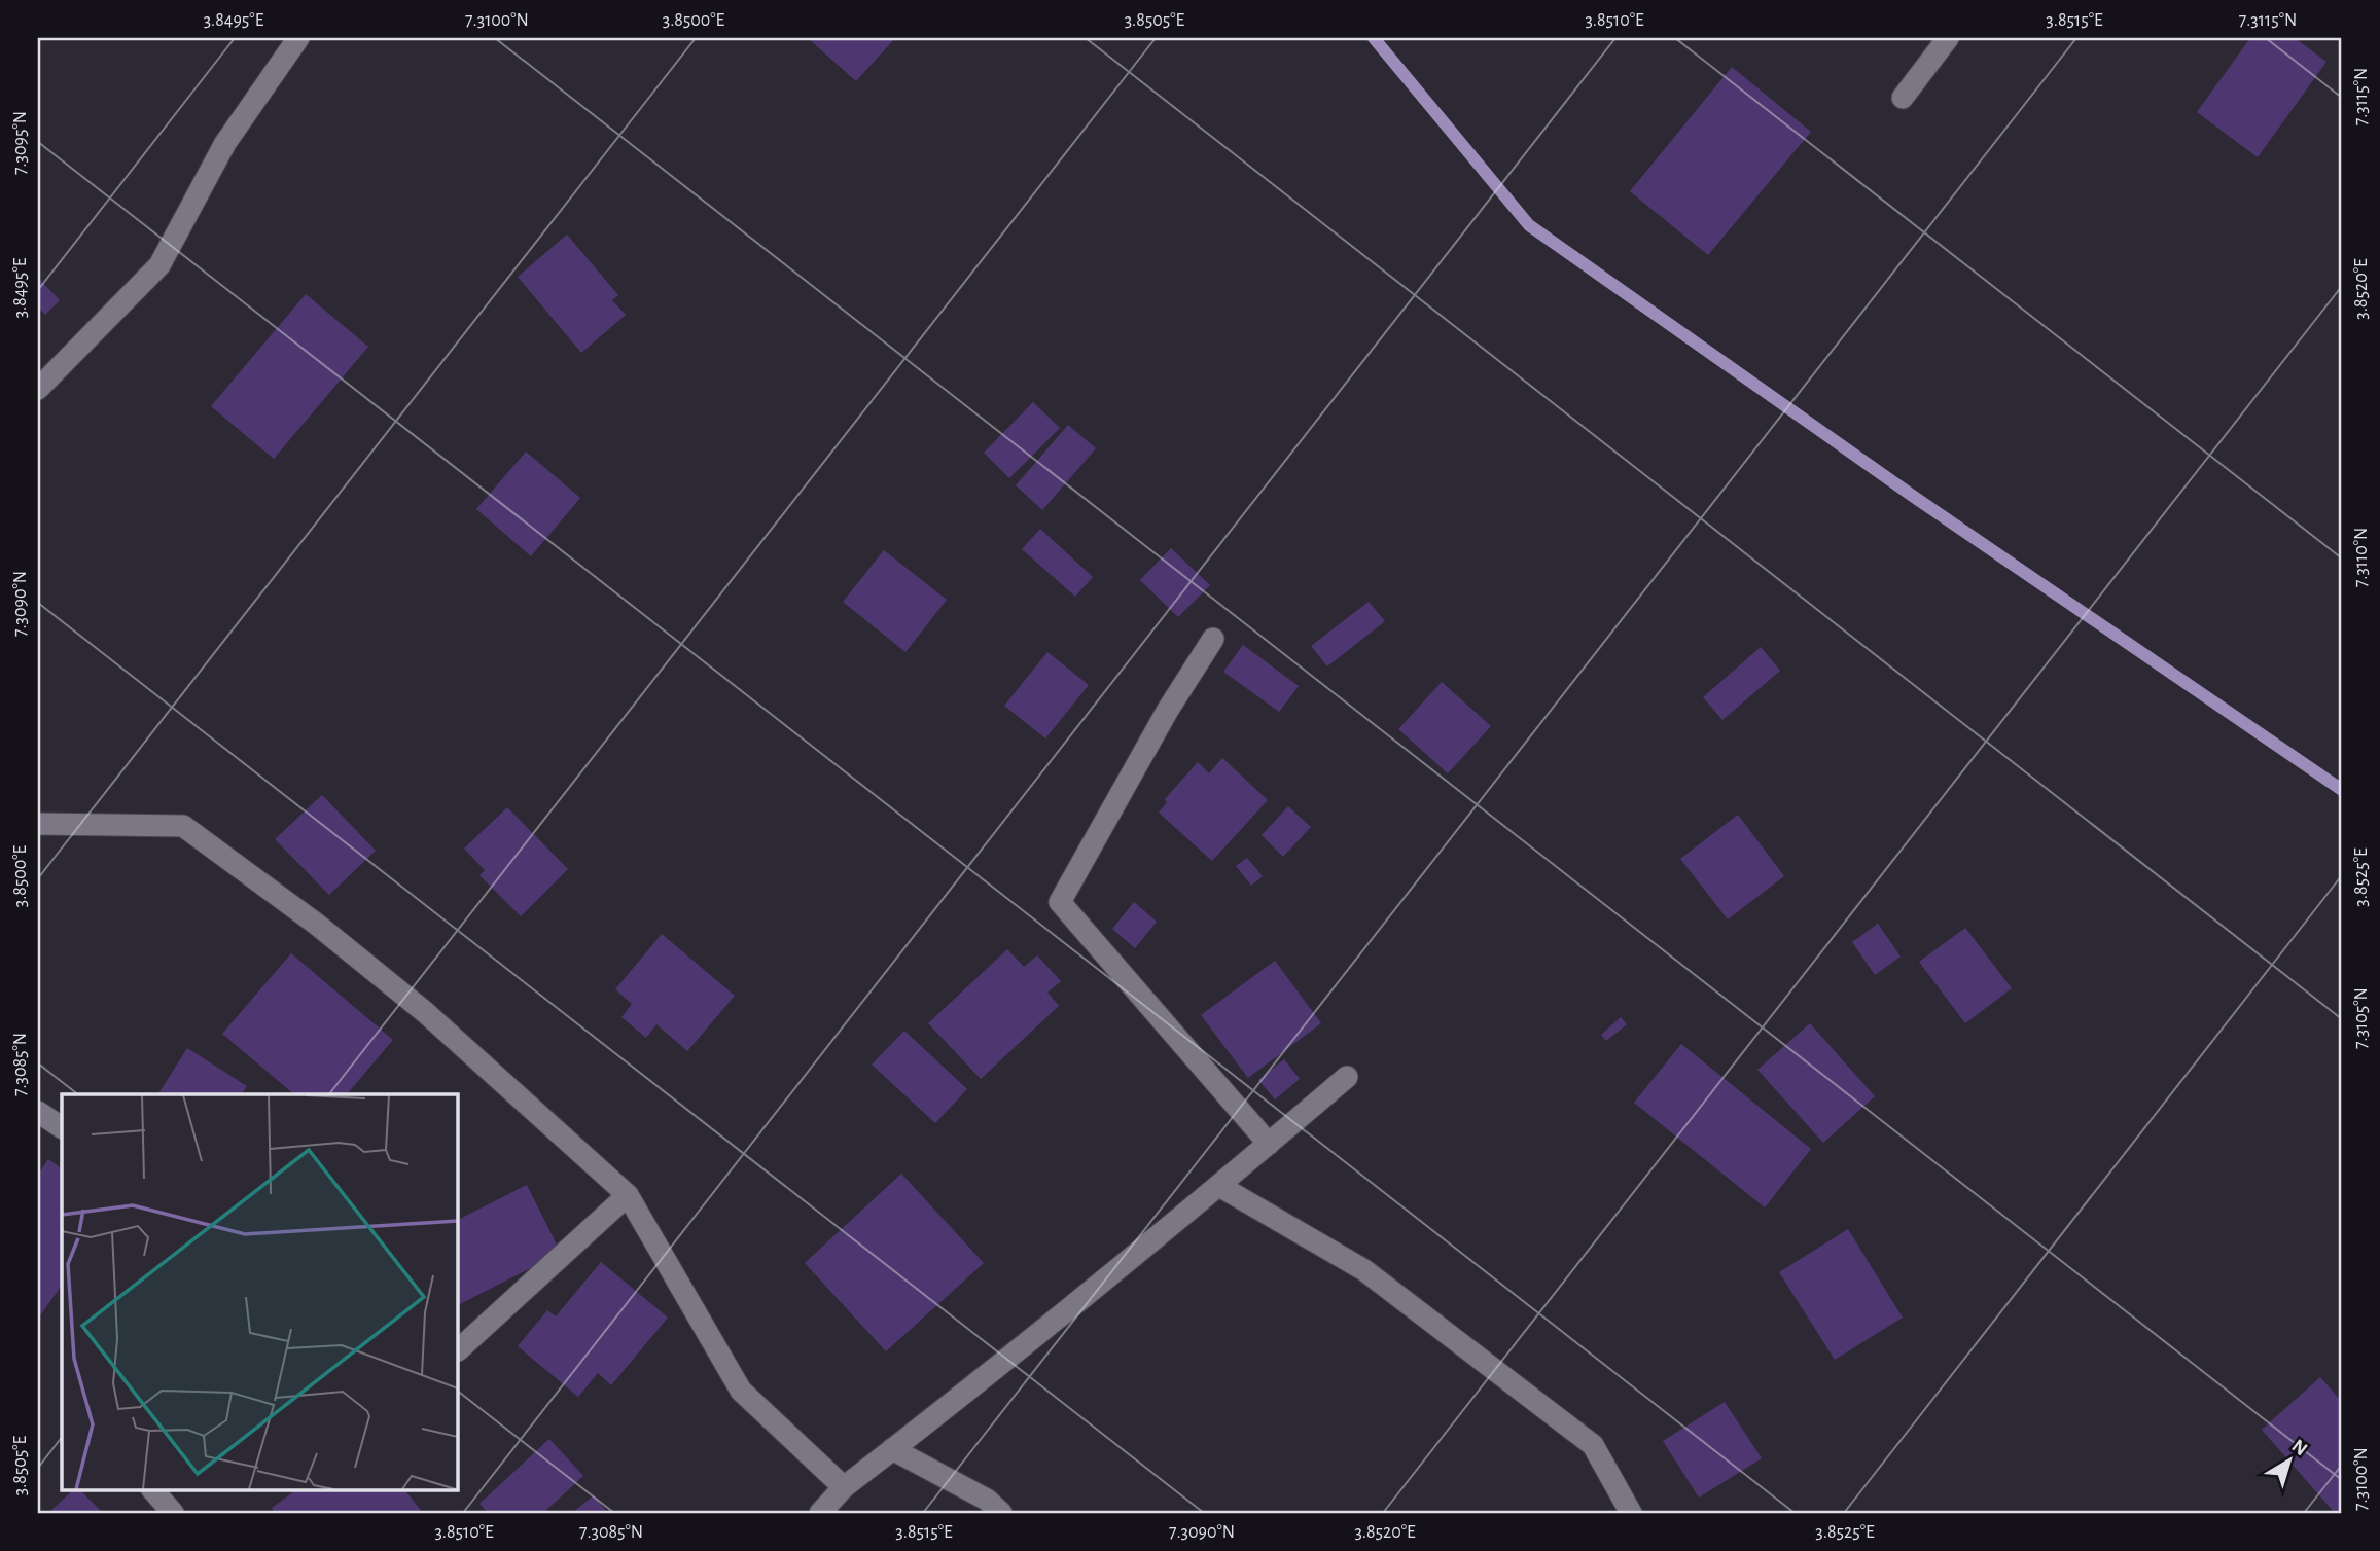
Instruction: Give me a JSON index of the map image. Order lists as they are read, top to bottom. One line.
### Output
{"north":"top right","coordinates":["3.8495°E","7.3100°N","3.8500°E","3.8505°E","3.8510°E","3.8515°E","7.3115°N","7.3095°N","3.8520°E","7.3110°N","7.3090°N","3.8525°E","7.3105°N","7.3085°N"]}
